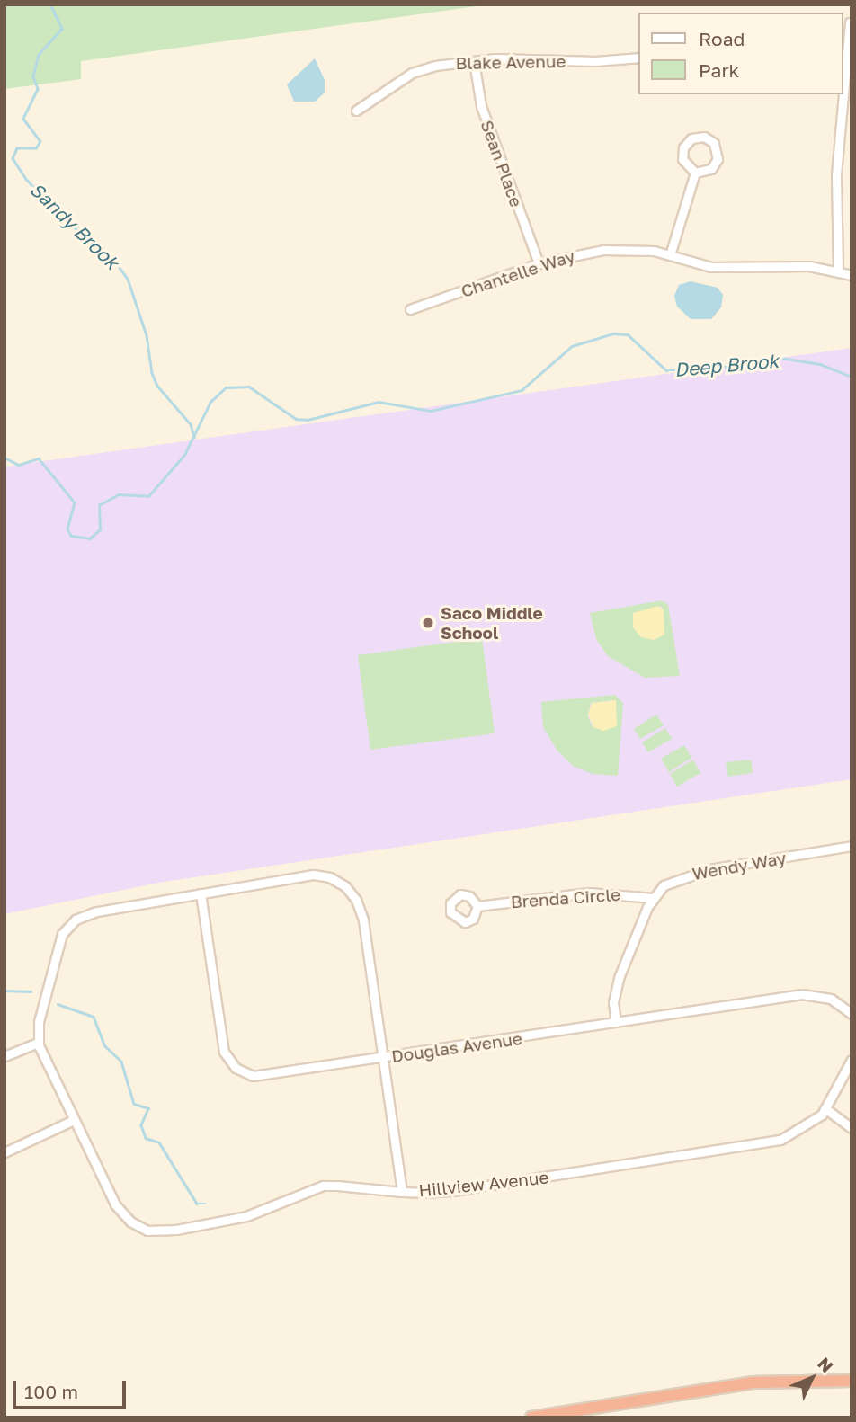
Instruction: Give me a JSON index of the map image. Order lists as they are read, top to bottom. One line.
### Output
{"streets":{"street":["Blake Avenue","Sean Place","Chantelle Way","Wendy Way","Brenda Circle","Douglas Avenue","Hillview Avenue"]},"crossings":[["Blake Avenue","Sean Place"],["Sean Place","Chantelle Way"],["Wendy Way","Brenda Circle"],["Wendy Way","Douglas Avenue"]],"water":["Sandy Brook","Deep Brook"],"places":["Saco Middle School"],"legend":["Road","Park"],"scale_bar":"100 m","north":"top right"}
